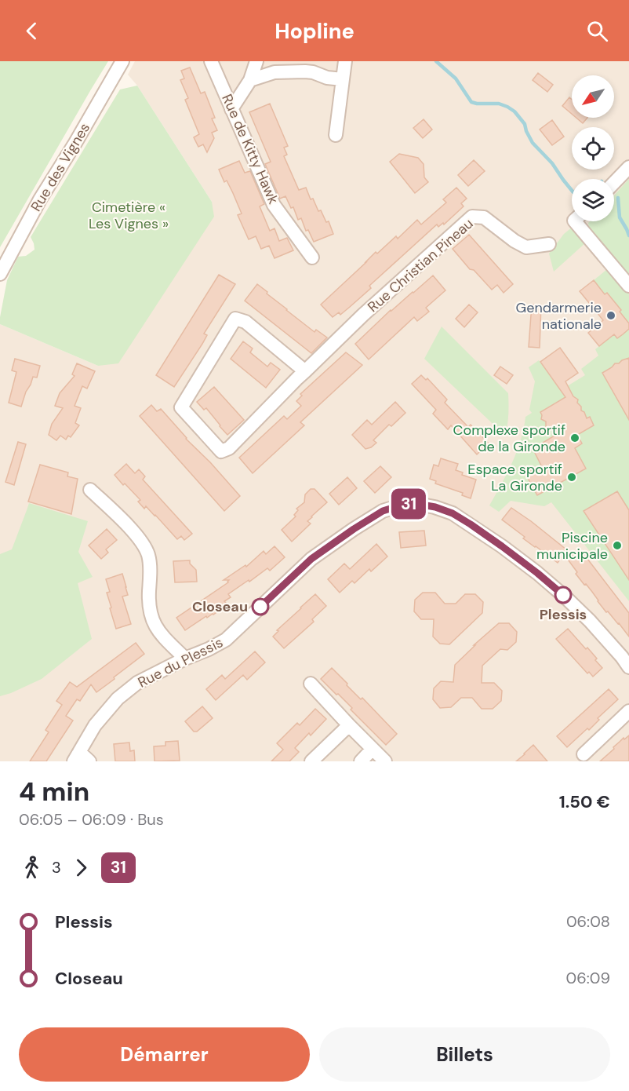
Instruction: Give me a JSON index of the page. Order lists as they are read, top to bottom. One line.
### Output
{"streets":{"street":["Rue de Kitty Hawk","Rue des Vignes","Rue Christian Pineau","Rue du Plessis"]},"parks":["Cimetière « Les Vignes »"],"places":["Gendarmerie nationale","Complexe sportif de la Gironde","Espace sportif La Gironde","Piscine municipale","Plessis","Closeau"],"lines":["bus line 31"],"north":"bottom left","page":{"header":"Hopline","on_map":"31","heading":["4 min","06:05 – 06:09 · Bus","1.50 €"],"legs":["3","31"],"list":[{"name":"Plessis","value":"06:08"},{"name":"Closeau","value":"06:09"}],"buttons":["Démarrer","Billets"]}}
